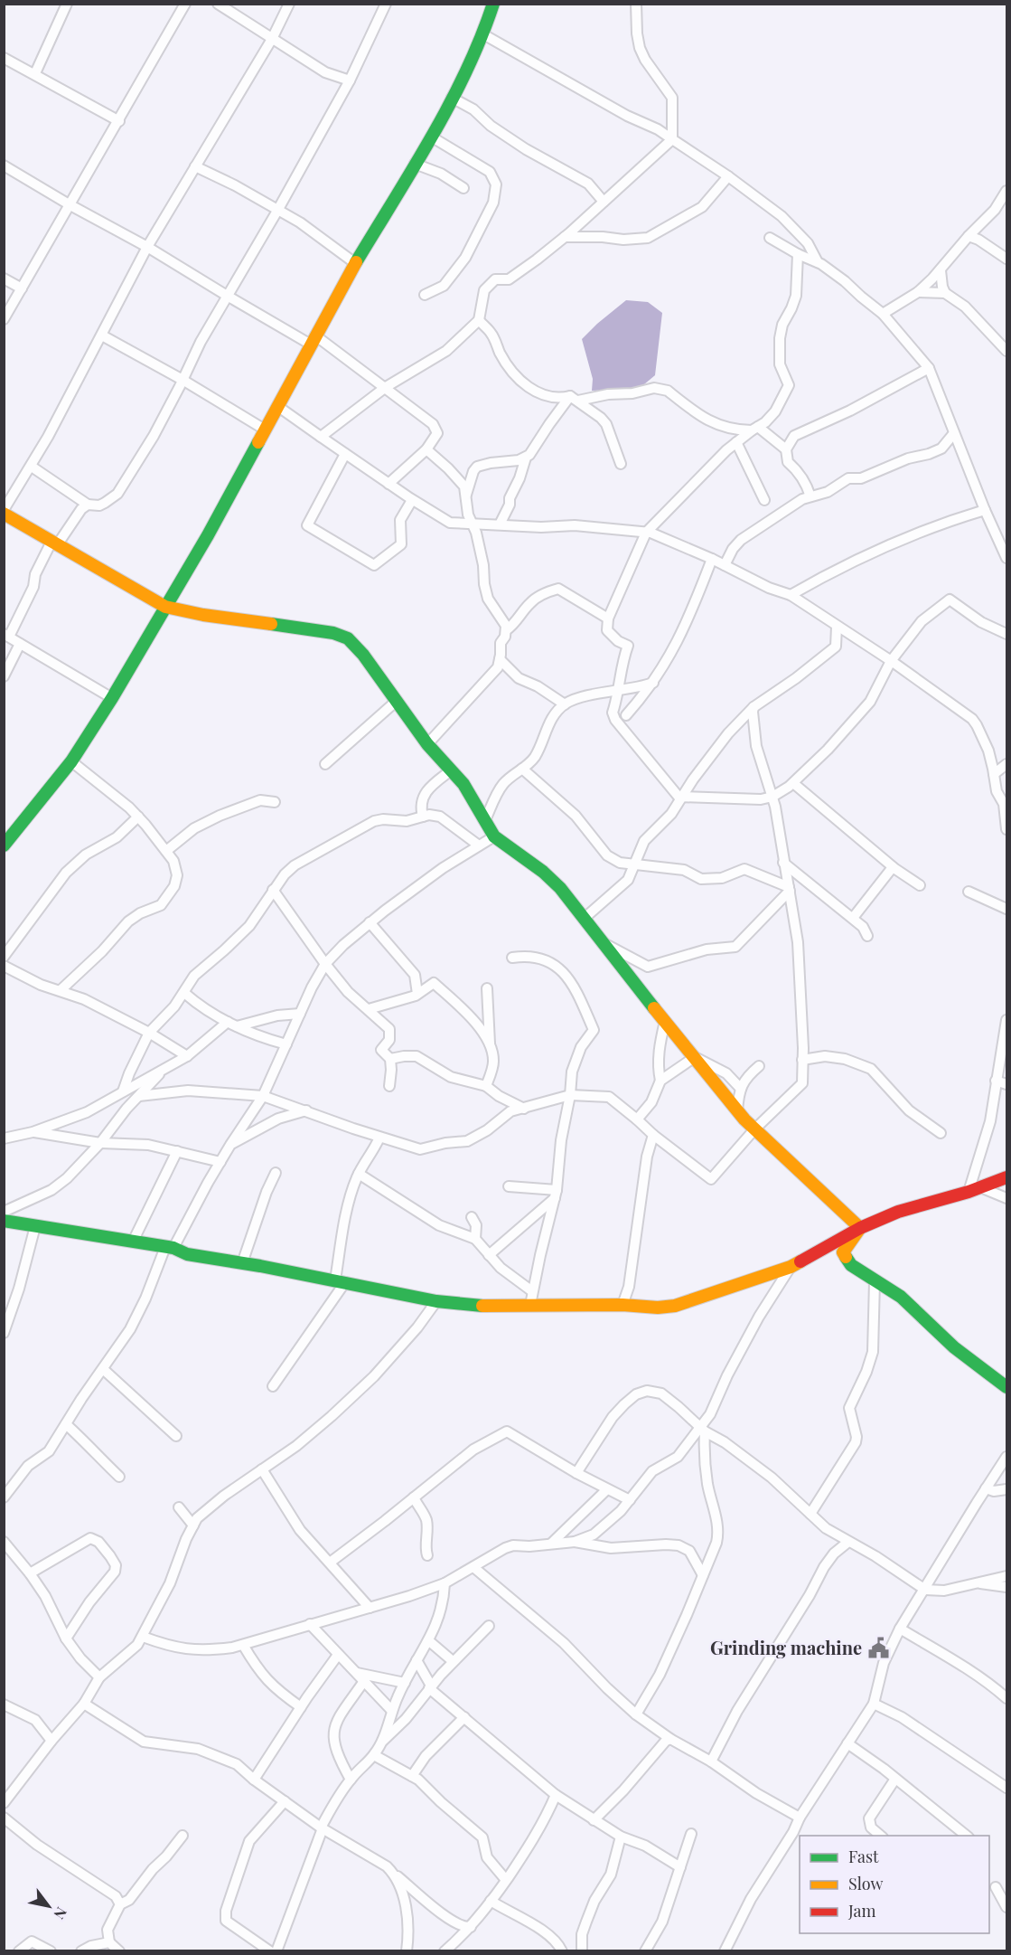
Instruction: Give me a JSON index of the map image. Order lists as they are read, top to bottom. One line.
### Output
{"places":{"public building":["Grinding machine"]},"legend":["Fast","Slow","Jam"],"north":"bottom right"}
